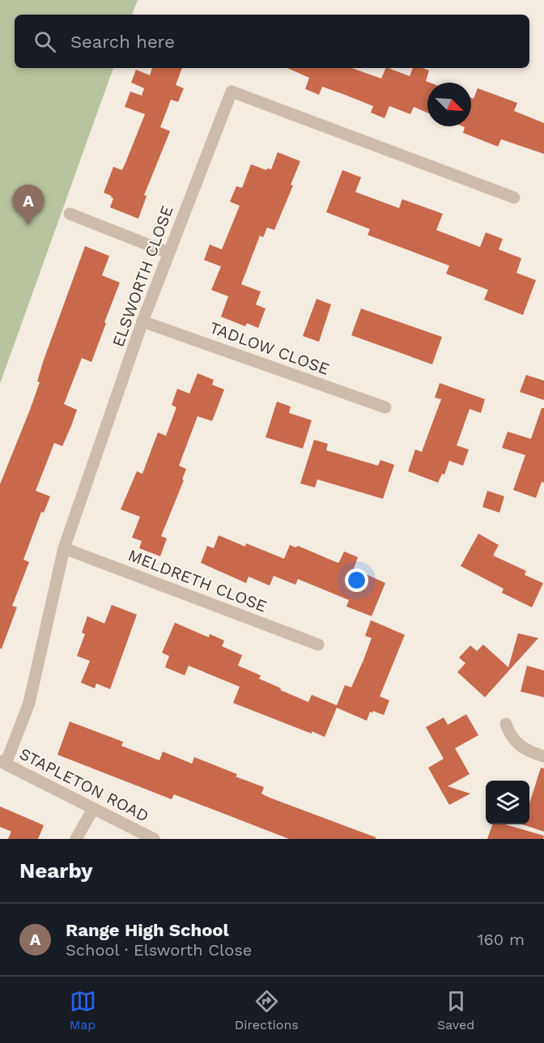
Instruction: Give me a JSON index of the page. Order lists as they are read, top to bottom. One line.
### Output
{"streets":{"street":["ELSWORTH CLOSE","TADLOW CLOSE","MELDRETH CLOSE","STAPLETON ROAD"]},"crossings":[["ELSWORTH CLOSE","TADLOW CLOSE"],["ELSWORTH CLOSE","MELDRETH CLOSE"],["ELSWORTH CLOSE","STAPLETON ROAD"]],"north":"bottom right","page":{"search":"Search here","pins":"A","heading":"Nearby","list":[{"mark":"A","name":"Range High School","note":"School · Elsworth Close","value":"160 m"}],"nav":["Map","Directions","Saved"]}}
